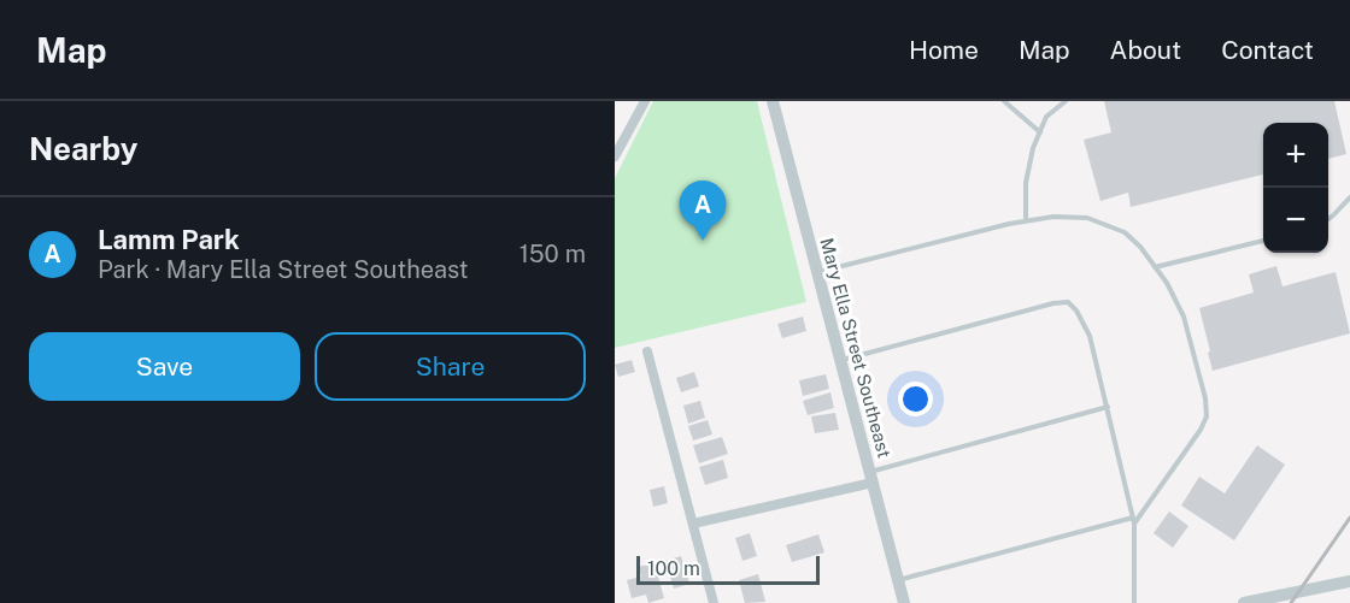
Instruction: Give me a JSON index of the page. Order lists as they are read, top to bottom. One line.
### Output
{"streets":{"street":["Mary Ella Street Southeast"]},"scale_bar":"100 m","page":{"header":"Map","nav":["Home","Map","About","Contact"],"heading":"Nearby","map_buttons":["+","−"],"pins":"A","list":[{"mark":"A","name":"Lamm Park","note":"Park · Mary Ella Street Southeast","value":"150 m"}],"buttons":["Save","Share"],"scale":"100 m"}}
